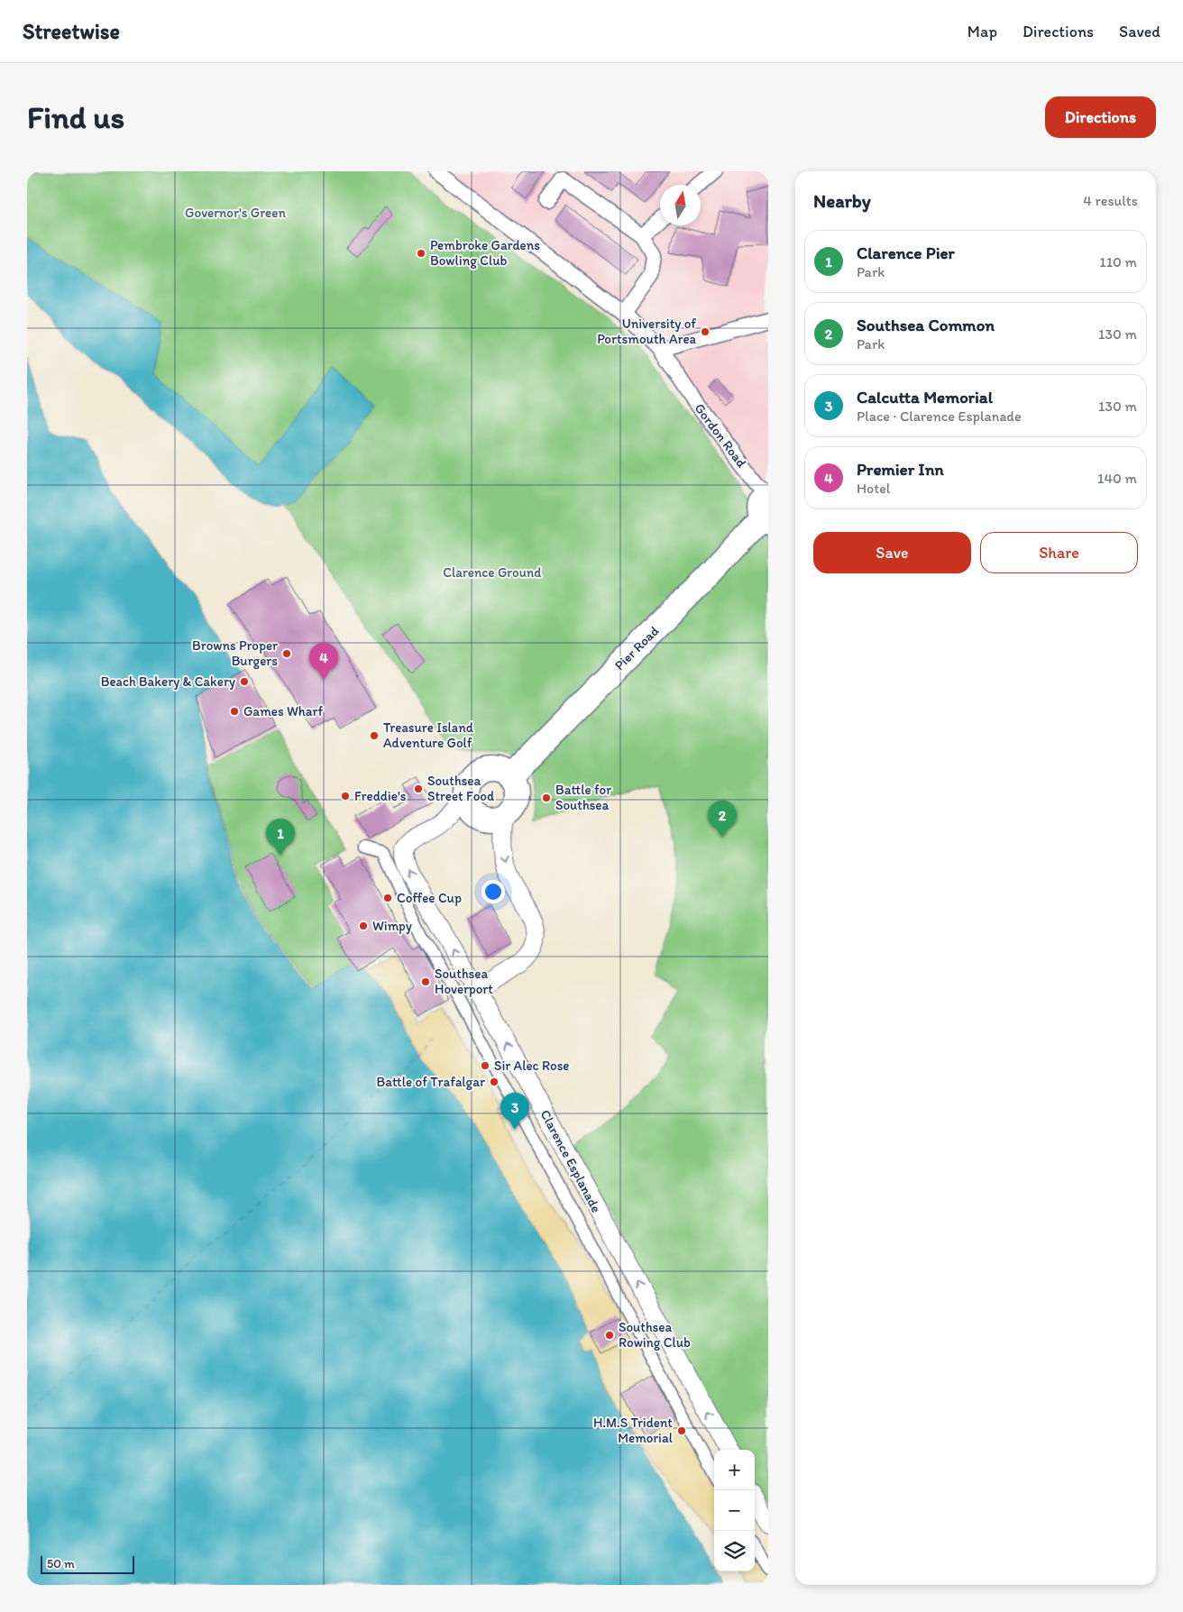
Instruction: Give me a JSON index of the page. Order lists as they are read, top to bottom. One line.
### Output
{"streets":{"main road":["Pier Road"],"street":["Gordon Road","Clarence Esplanade"]},"crossings":[["Pier Road","Clarence Esplanade"]],"parks":["Governor's Green","Clarence Ground"],"places":["Pembroke Gardens Bowling Club","University of Portsmouth Area","Browns Proper Burgers","Beach Bakery & Cakery","Games Wharf","Treasure Island Adventure Golf","Southsea Street Food","Freddie's","Battle for Southsea","Coffee Cup","Wimpy","Southsea Hoverport","Sir Alec Rose","Battle of Trafalgar","Southsea Rowing Club","H.M.S Trident Memorial"],"scale_bar":"50 m","north":"top","page":{"header":"Streetwise","nav":["Map","Directions","Saved"],"buttons":["Directions",["Save","Share"]],"title":"Find us","heading":["Nearby","4 results"],"list":[{"mark":"1","name":"Clarence Pier","note":"Park","value":"110 m"},{"mark":"2","name":"Southsea Common","note":"Park","value":"130 m"},{"mark":"3","name":"Calcutta Memorial","note":"Place · Clarence Esplanade","value":"130 m"},{"mark":"4","name":"Premier Inn","note":"Hotel","value":"140 m"}],"pins":["4","2","1","3"],"map_buttons":["+","−"],"scale":"50 m"}}
